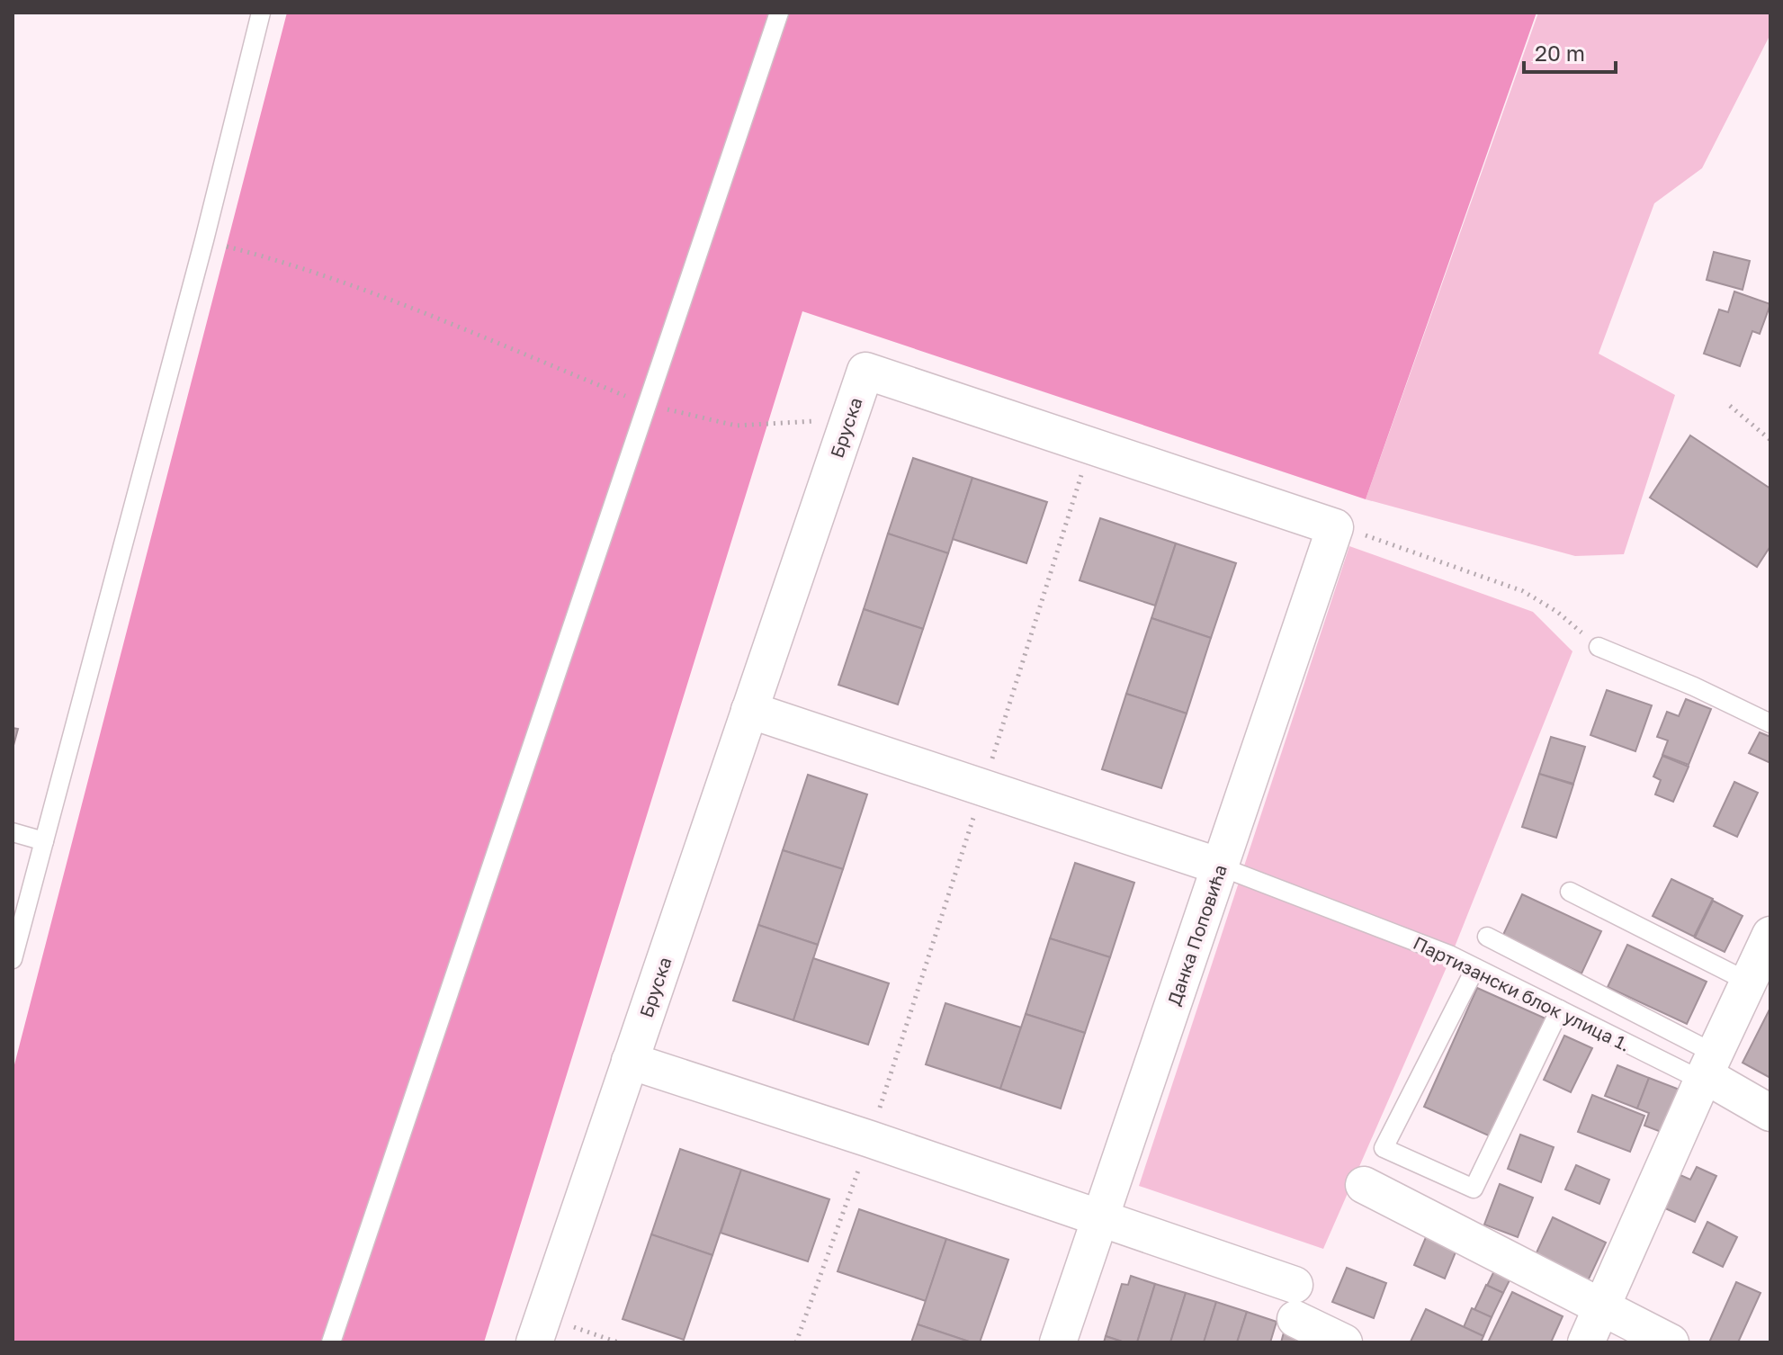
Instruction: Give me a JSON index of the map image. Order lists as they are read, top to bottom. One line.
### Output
{"streets":{"street":["Бруска","Данка Поповића"],"lane":["Партизански блок улица 1."]},"crossings":[["Данка Поповића","Партизански блок улица 1."]],"scale_bar":"20 m"}
